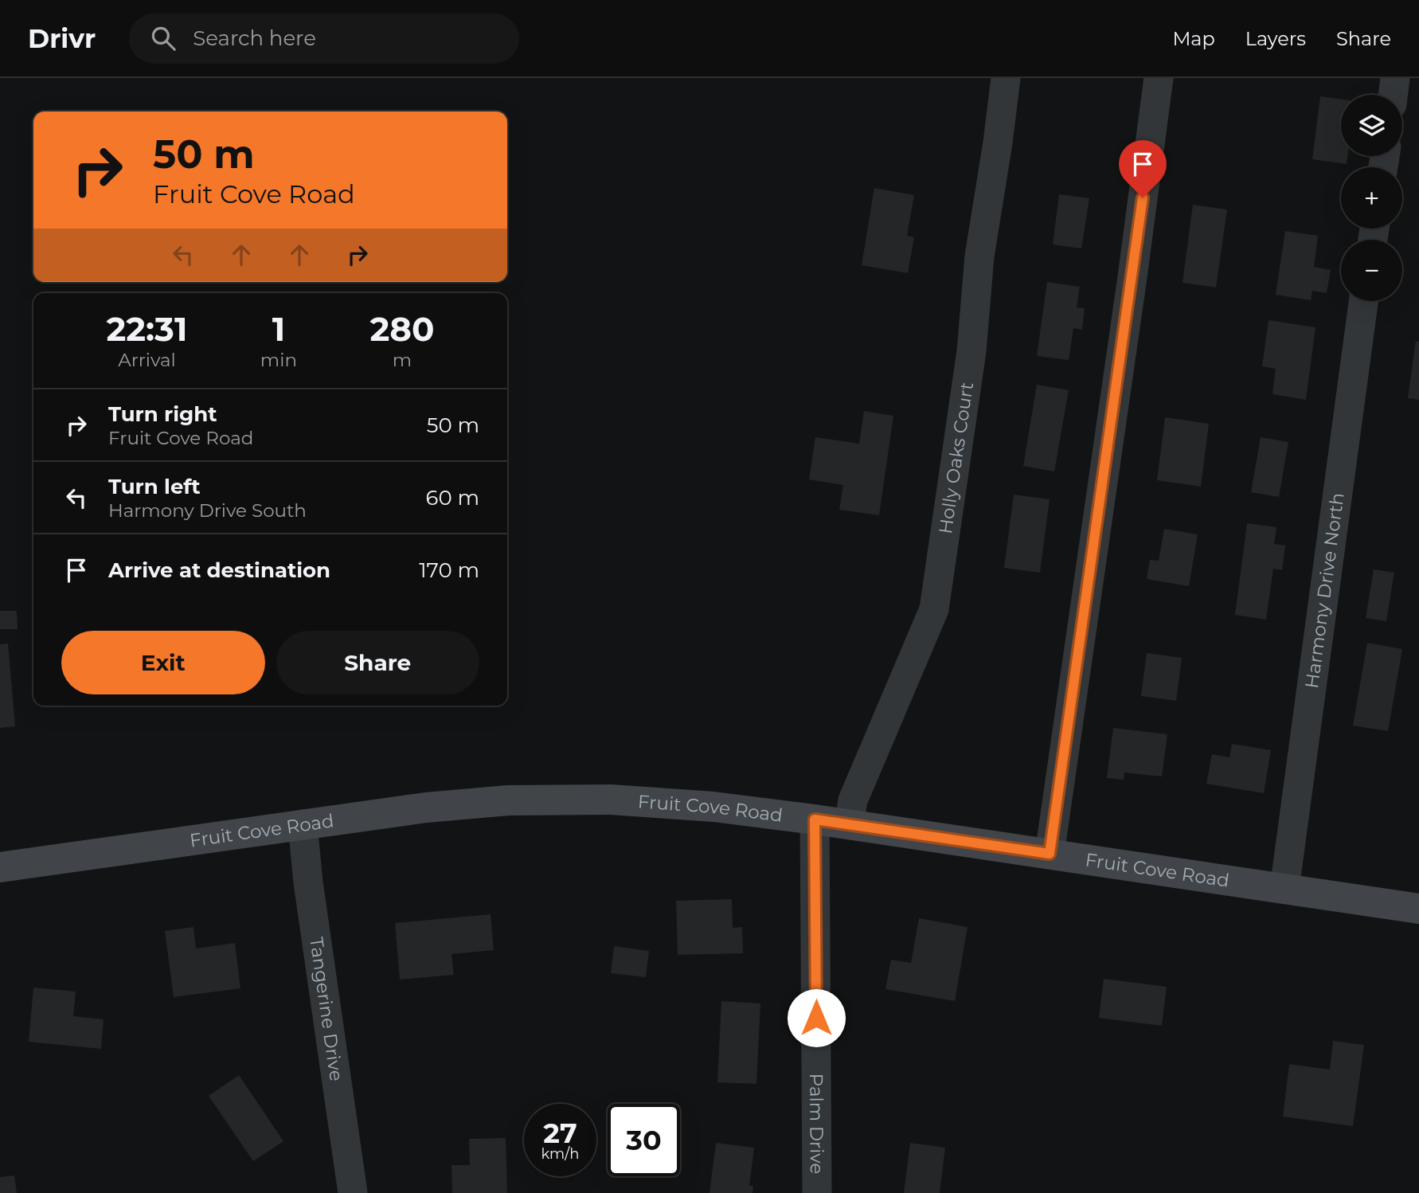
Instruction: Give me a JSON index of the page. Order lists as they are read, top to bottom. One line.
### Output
{"streets":{"street":["Holly Oaks Court","Harmony Drive North","Fruit Cove Road","Tangerine Drive","Palm Drive"]},"crossings":[["Holly Oaks Court","Fruit Cove Road"],["Harmony Drive North","Fruit Cove Road"],["Fruit Cove Road","Tangerine Drive"],["Fruit Cove Road","Palm Drive"]],"page":{"header":"Drivr","search":"Search here","nav":["Map","Layers","Share"],"map_buttons":["+","−"],"turn":["50 m","Fruit Cove Road"],"eta":["22:31","Arrival","1","min","280","m"],"list":[{"name":"Turn right","note":"Fruit Cove Road","value":"50 m"},{"name":"Turn left","note":"Harmony Drive South","value":"60 m"},{"name":"Arrive at destination","value":"170 m"}],"buttons":["Exit","Share"],"speed":"27 km/h","limit":"30"}}
